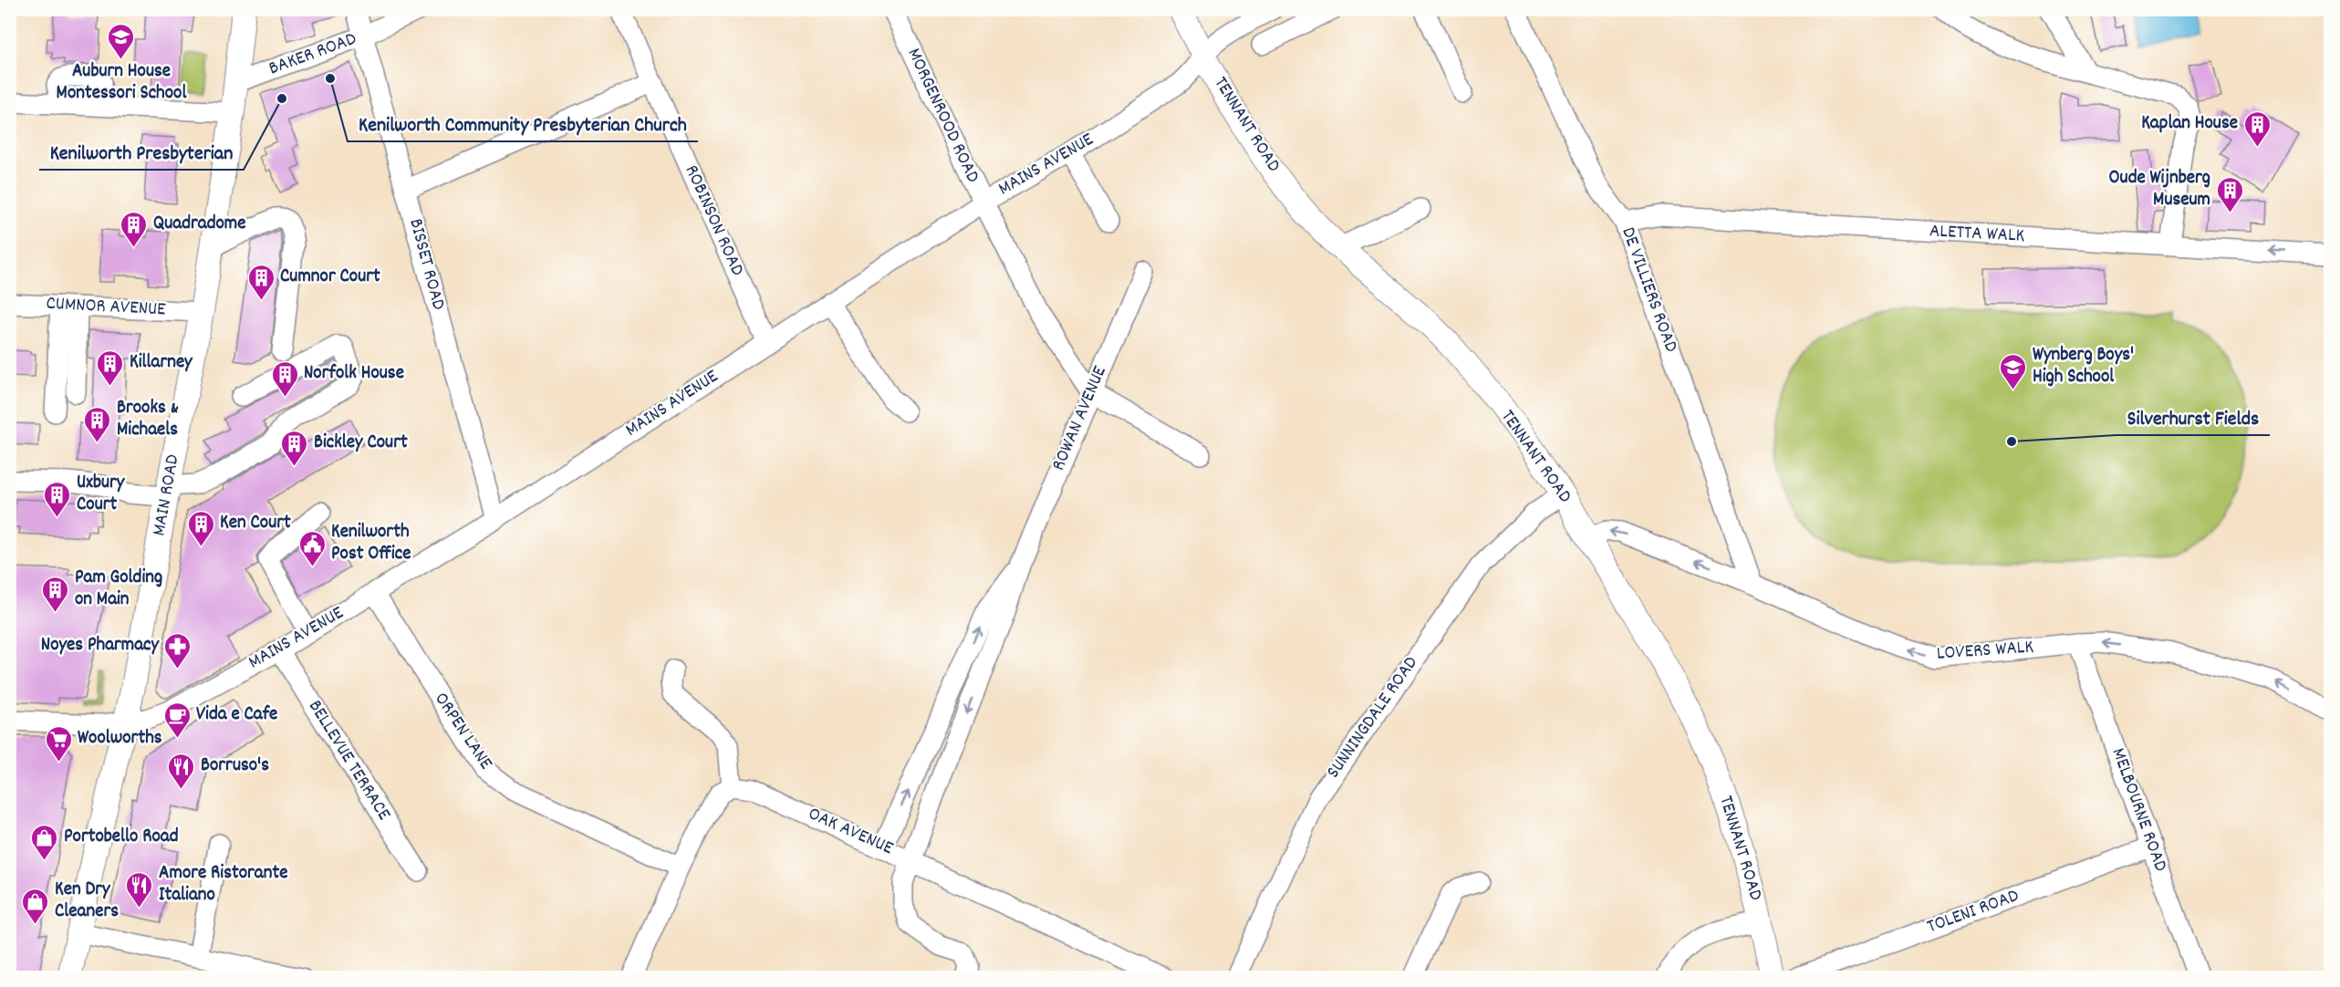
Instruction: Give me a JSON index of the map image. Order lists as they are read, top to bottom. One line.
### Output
{"streets":{"main road":["TENNANT ROAD","MAIN ROAD"],"street":["BAKER ROAD","MORGENROOD ROAD","MAINS AVENUE","ROBINSON ROAD","ALETTA WALK","BISSET ROAD","DE VILLIERS ROAD","CUMNOR AVENUE","ROWAN AVENUE","LOVERS WALK","SUNNINGDALE ROAD","ORPEN LANE","BELLEVUE TERRACE","MELBOURNE ROAD","OAK AVENUE","TOLENI ROAD"]},"crossings":[["BAKER ROAD","BISSET ROAD"],["BAKER ROAD","MAIN ROAD"],["MORGENROOD ROAD","MAINS AVENUE"],["MORGENROOD ROAD","ROWAN AVENUE"],["TENNANT ROAD","MAINS AVENUE"],["TENNANT ROAD","LOVERS WALK"],["TENNANT ROAD","SUNNINGDALE ROAD"],["MAINS AVENUE","ROBINSON ROAD"],["MAINS AVENUE","BISSET ROAD"],["MAINS AVENUE","MAIN ROAD"],["MAINS AVENUE","ORPEN LANE"],["MAINS AVENUE","BELLEVUE TERRACE"],["ALETTA WALK","DE VILLIERS ROAD"],["DE VILLIERS ROAD","LOVERS WALK"],["CUMNOR AVENUE","MAIN ROAD"],["ROWAN AVENUE","OAK AVENUE"],["LOVERS WALK","MELBOURNE ROAD"],["MELBOURNE ROAD","TOLENI ROAD"]],"one_way":["LOVERS WALK"],"places":{"school or university":["Auburn House Montessori School","Wynberg Boys' High School"],"other":["Kenilworth Community Presbyterian Church","Kenilworth Presbyterian","Silverhurst Fields"],"building":["Kaplan House","Oude Wijnberg Museum","Quadradome","Cumnor Court","Killarney","Norfolk House","Brooks & Michaels","Bickley Court","Uxbury Court","Ken Court","Pam Golding on Main"],"public building":["Kenilworth Post Office"],"pharmacy":["Noyes Pharmacy"],"cafe":["Vida e Cafe"],"supermarket":["Woolworths"],"restaurant":["Borruso's","Amore Ristorante Italiano"],"shop":["Portobello Road","Ken Dry Cleaners"]}}
